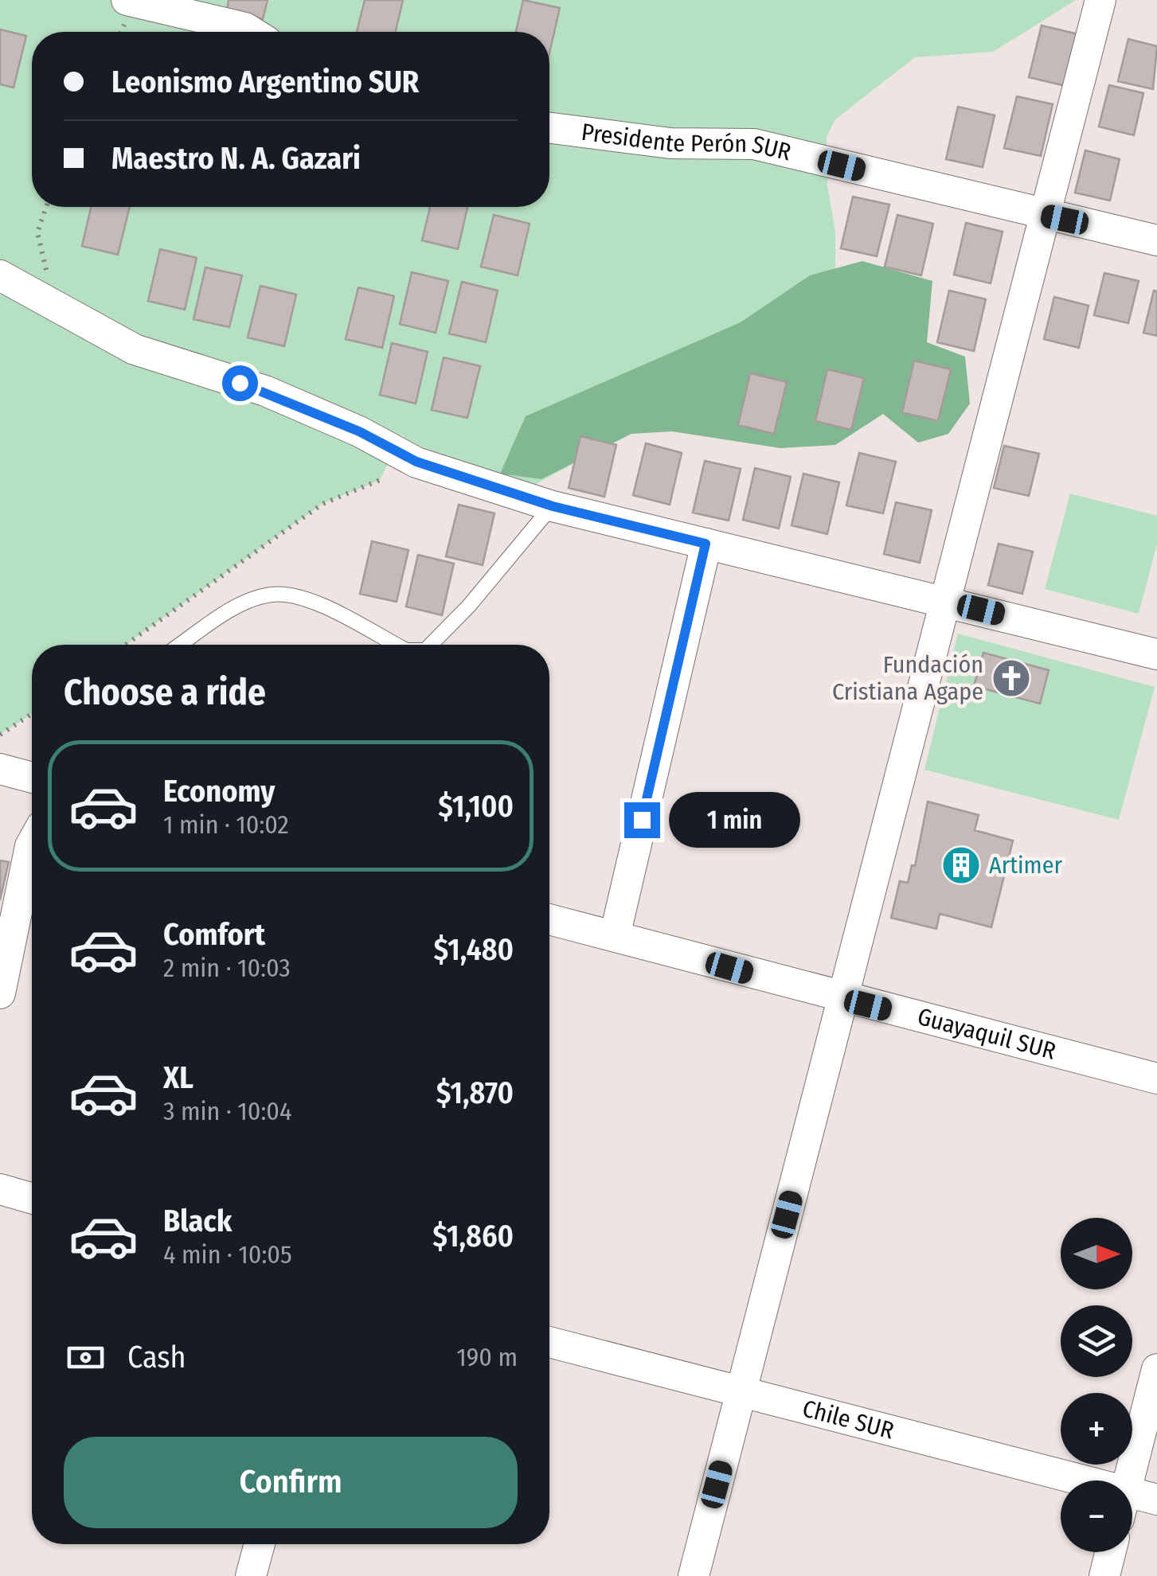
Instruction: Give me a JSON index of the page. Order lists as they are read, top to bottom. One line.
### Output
{"streets":{"street":["Presidente Perón SUR","Guayaquil SUR","Chile SUR"]},"places":{"church":["Fundación Cristiana Agape"],"building":["Artimer"]},"north":"right","page":{"banner":["Leonismo Argentino SUR","Maestro N. A. Gazari"],"heading":"Choose a ride","list":[{"name":"Economy","note":"1 min · 10:02","value":"$1,100"},{"name":"Comfort","note":"2 min · 10:03","value":"$1,480"},{"name":"XL","note":"3 min · 10:04","value":"$1,870"},{"name":"Black","note":"4 min · 10:05","value":"$1,860"}],"bubble":"1 min","map_buttons":["+","−"],"pay":["Cash","190 m"],"buttons":"Confirm"}}
